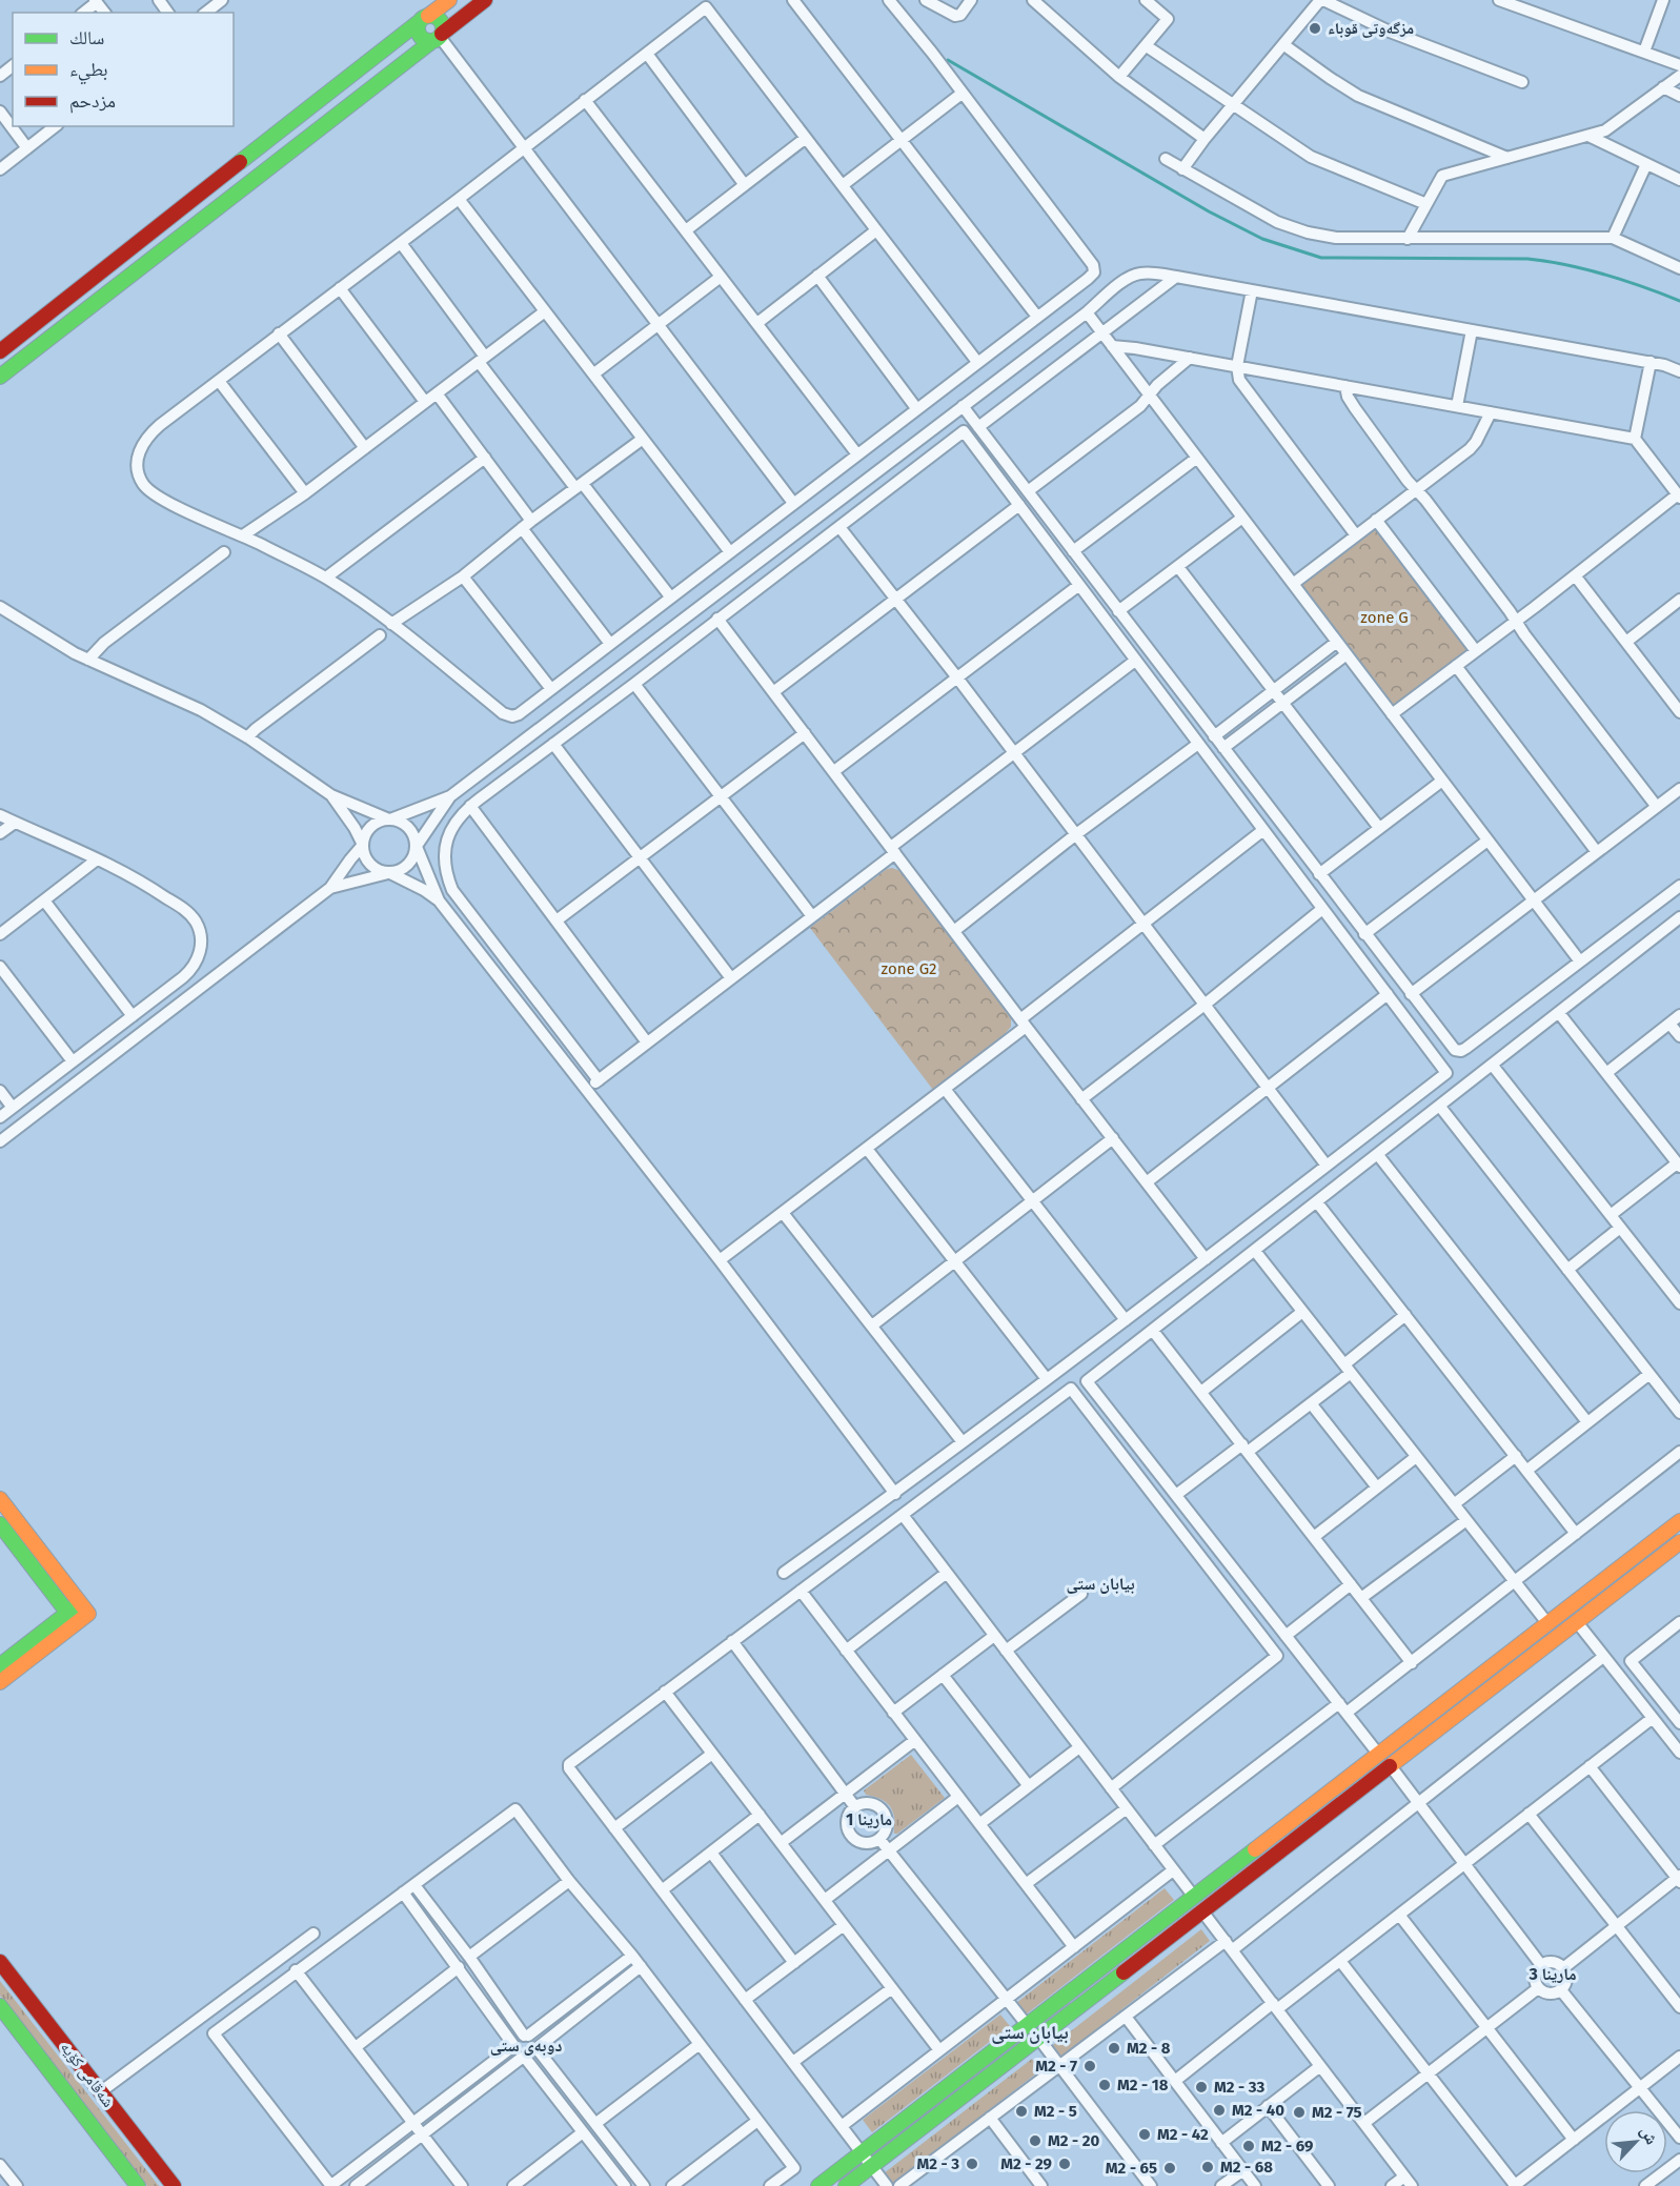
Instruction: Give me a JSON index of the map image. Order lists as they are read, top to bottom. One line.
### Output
{"streets":{"main road":["شەقامی کۆیە"]},"districts":["بیابان ستی","مارینا 1","مارینا 3","بیابان ستی","دوبه‌ی ستی"],"parks":["zone G","zone G2"],"places":["مزگەوتی قوباء","M2 - 8","M2 - 7","M2 - 18","M2 - 33","M2 - 40","M2 - 5","M2 - 75","M2 - 42","M2 - 20","M2 - 69","M2 - 3","M2 - 29","M2 - 68","M2 - 65"],"legend":["سالك","بطيء","مزدحم"],"north":"top right"}
